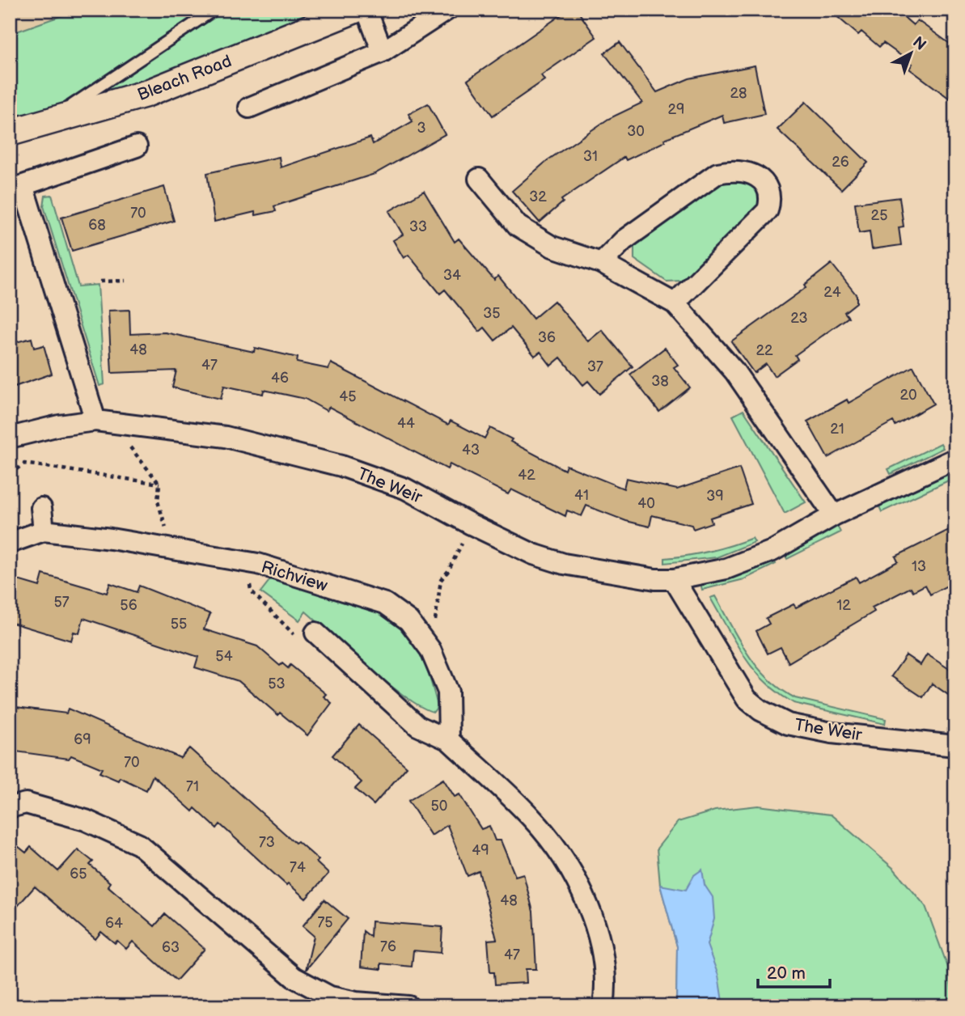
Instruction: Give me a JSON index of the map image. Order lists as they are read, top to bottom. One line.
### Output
{"streets":{"street":["Bleach Road","The Weir","Richview"]},"house_numbers":["28","29","3","30","31","26","32","70","25","68","33","34","24","35","23","36","48","22","47","37","46","38","20","45","44","21","43","42","41","39","40","13","57","56","12","55","54","53","69","70","71","50","73","49","74","65","48","75","64","76","63","47"],"scale_bar":"20 m","north":"top right"}
